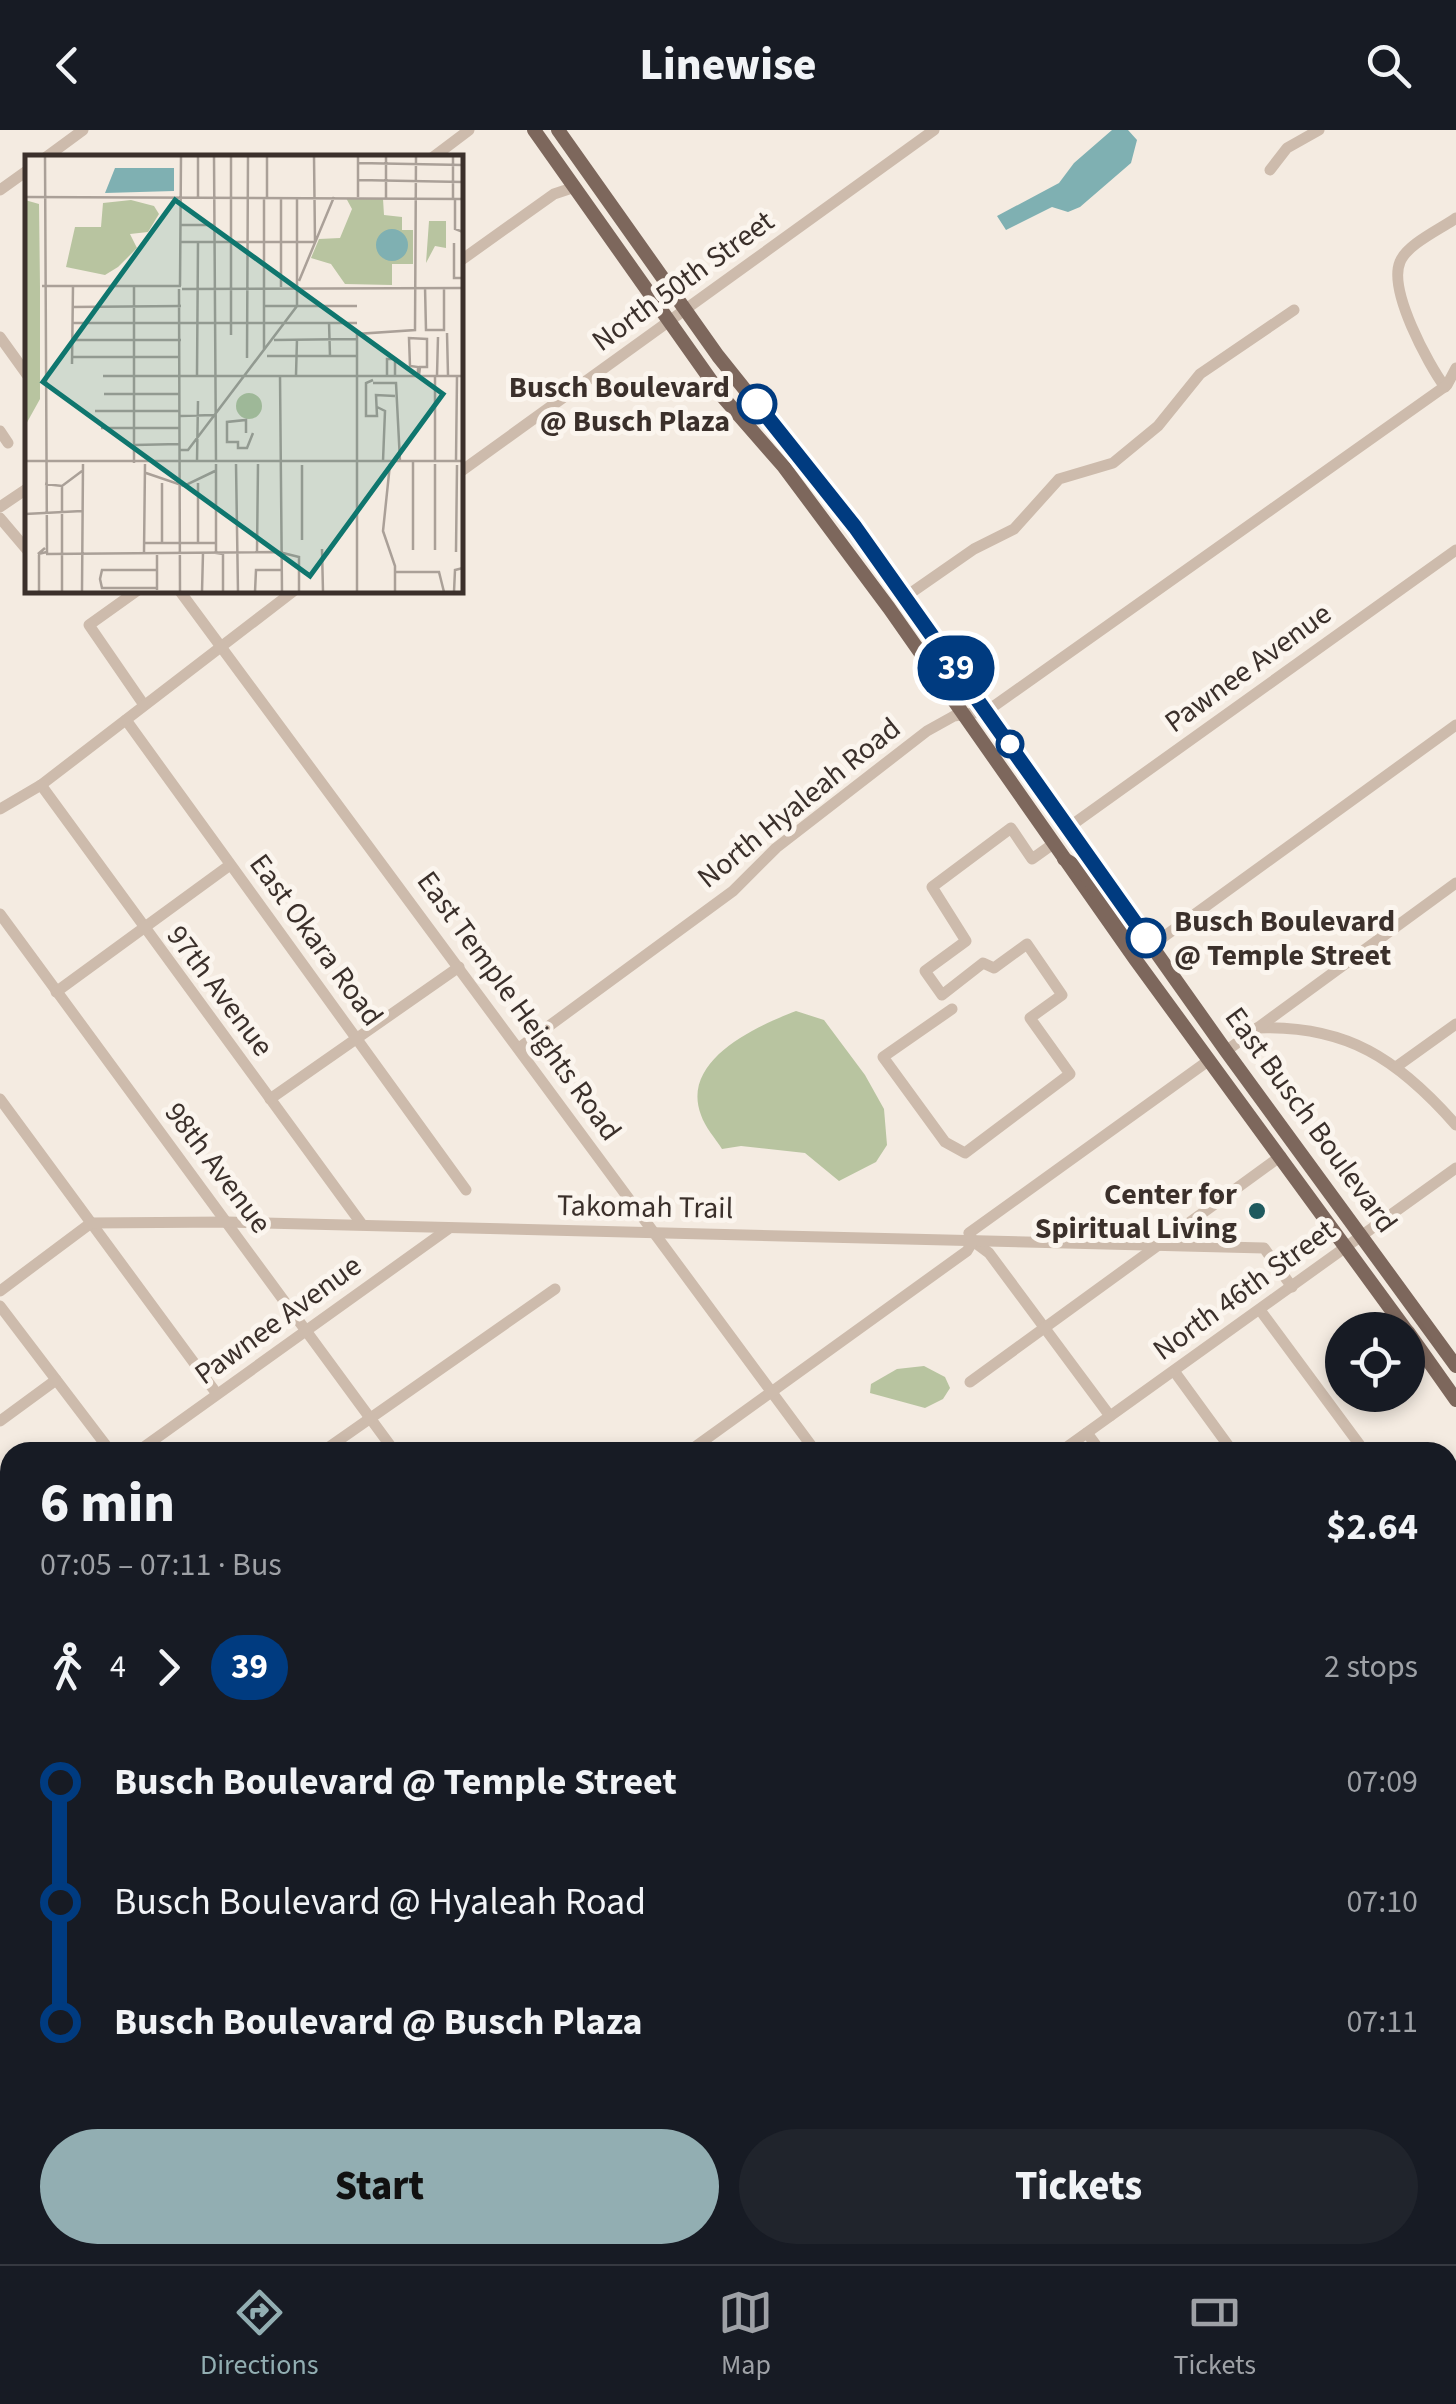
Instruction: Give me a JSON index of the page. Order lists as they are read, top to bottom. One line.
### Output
{"streets":{"main road":["East Busch Boulevard"],"street":["North 50th Street","Pawnee Avenue","North Hyaleah Road","East Okara Road","97th Avenue","East Temple Heights Road","98th Avenue","Takomah Trail","North 46th Street"]},"crossings":[["North 50th Street","East Busch Boulevard"],["Pawnee Avenue","East Busch Boulevard"],["Pawnee Avenue","98th Avenue"],["Pawnee Avenue","Takomah Trail"],["North Hyaleah Road","East Temple Heights Road"],["North Hyaleah Road","East Busch Boulevard"],["97th Avenue","Takomah Trail"],["East Temple Heights Road","Takomah Trail"],["East Busch Boulevard","North 46th Street"],["98th Avenue","Takomah Trail"],["Takomah Trail","North 46th Street"]],"places":["Busch Boulevard @ Busch Plaza","Busch Boulevard @ Temple Street","Center for Spiritual Living"],"lines":["bus line 39"],"page":{"header":"Linewise","on_map":"39","heading":["6 min","07:05 – 07:11 · Bus","$2.64"],"legs":["4","39","2 stops"],"list":[{"name":"Busch Boulevard @ Temple Street","value":"07:09"},{"name":"Busch Boulevard @ Hyaleah Road","value":"07:10"},{"name":"Busch Boulevard @ Busch Plaza","value":"07:11"}],"buttons":["Start","Tickets"],"tabs":["Directions","Map","Tickets"]}}
